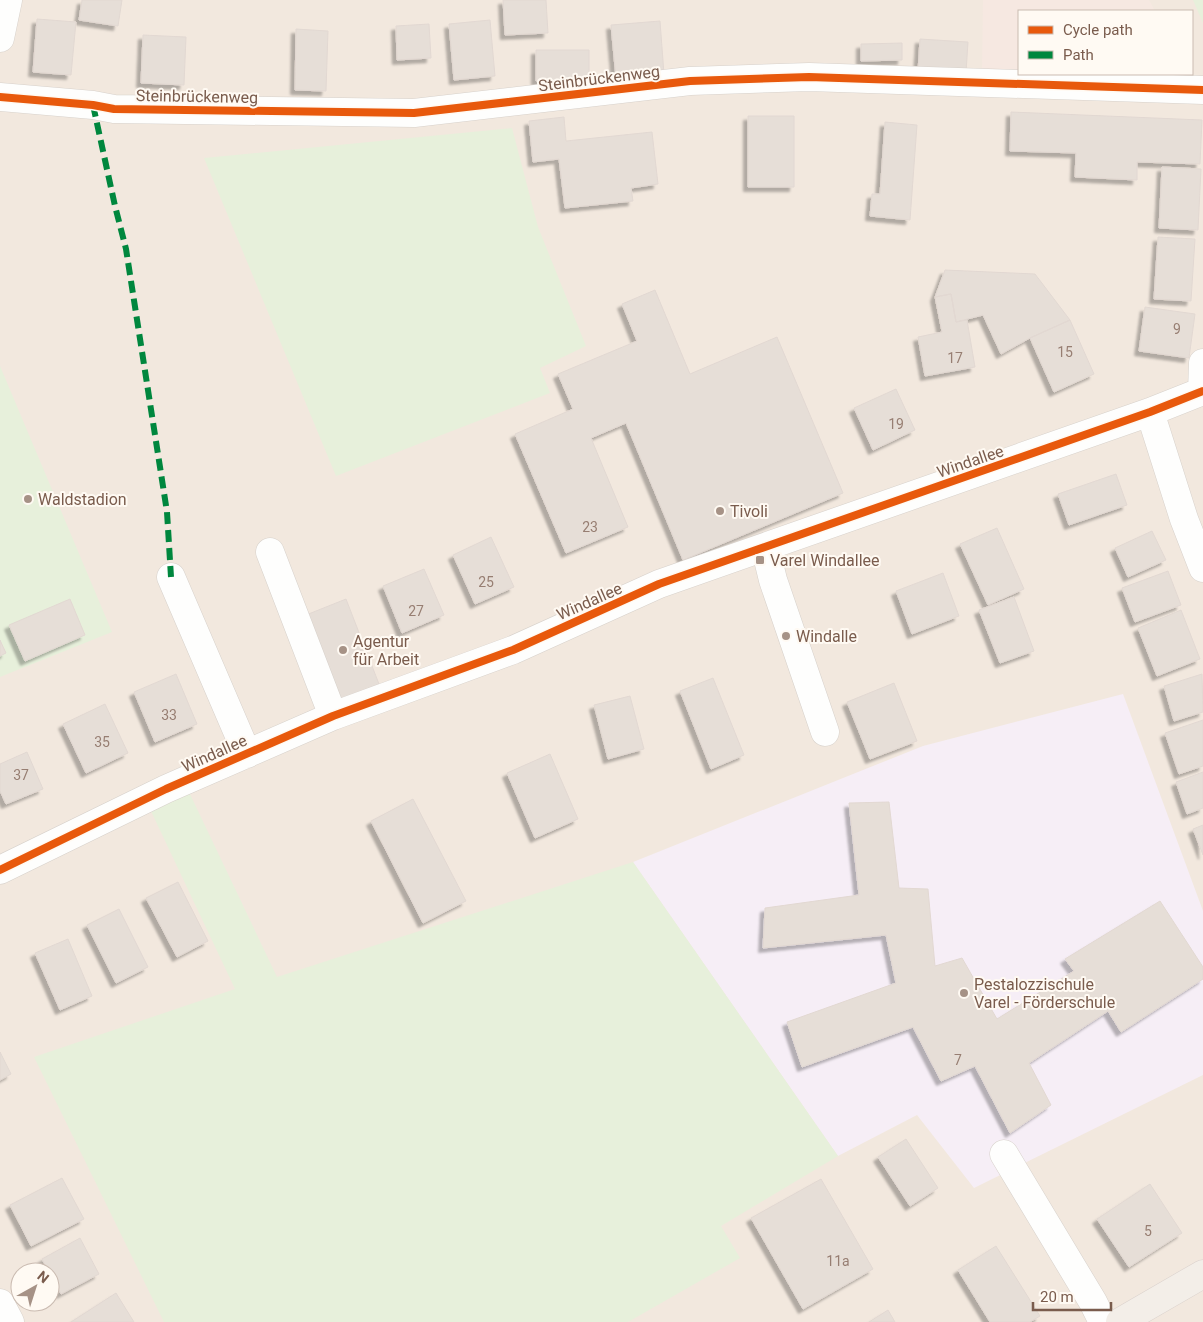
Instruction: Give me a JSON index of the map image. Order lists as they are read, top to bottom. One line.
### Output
{"streets":{"street":["Steinbrückenweg","Windallee"]},"places":{"other":["Waldstadion","Tivoli","Windalle","Agentur für Arbeit","Pestalozzischule Varel - Förderschule"],"transit":["Varel Windallee"]},"house_numbers":["9","15","17","19","23","25","27","33","35","37","7","5","11a"],"legend":["Cycle path","Path"],"scale_bar":"20 m","north":"top right"}
